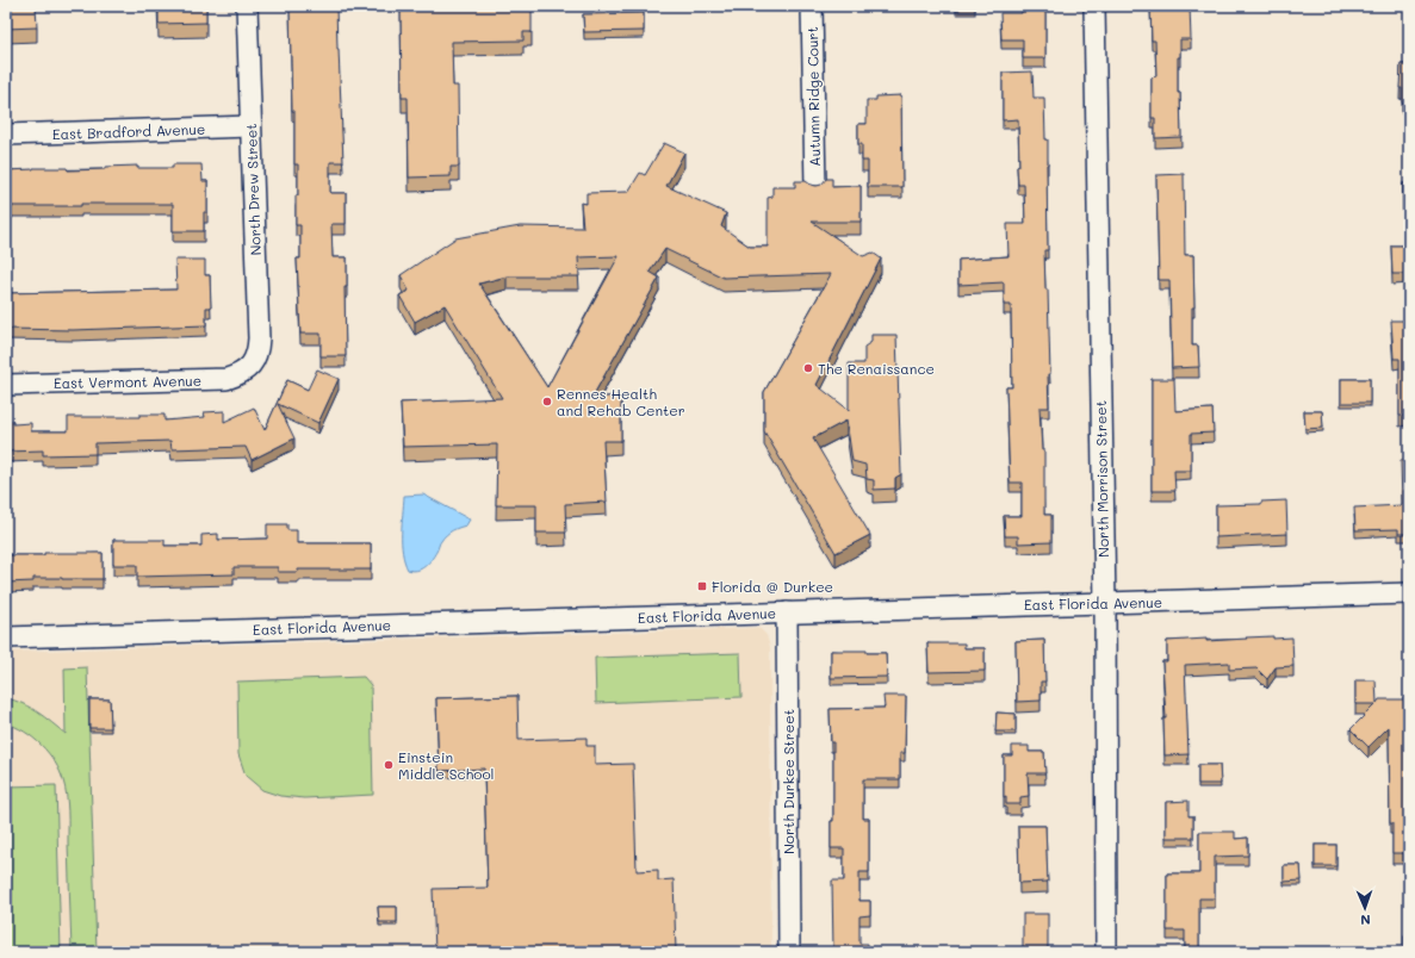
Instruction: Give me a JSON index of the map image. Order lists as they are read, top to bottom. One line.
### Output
{"streets":{"street":["Autumn Ridge Court","East Bradford Avenue","North Drew Street","East Vermont Avenue","North Morrison Street","East Florida Avenue","North Durkee Street"]},"crossings":[["East Bradford Avenue","North Drew Street"],["North Drew Street","East Vermont Avenue"],["North Morrison Street","East Florida Avenue"],["East Florida Avenue","North Durkee Street"]],"places":{"other":["The Renaissance","Rennes Health and Rehab Center","Einstein Middle School"],"transit":["Florida @ Durkee"]},"north":"bottom"}
